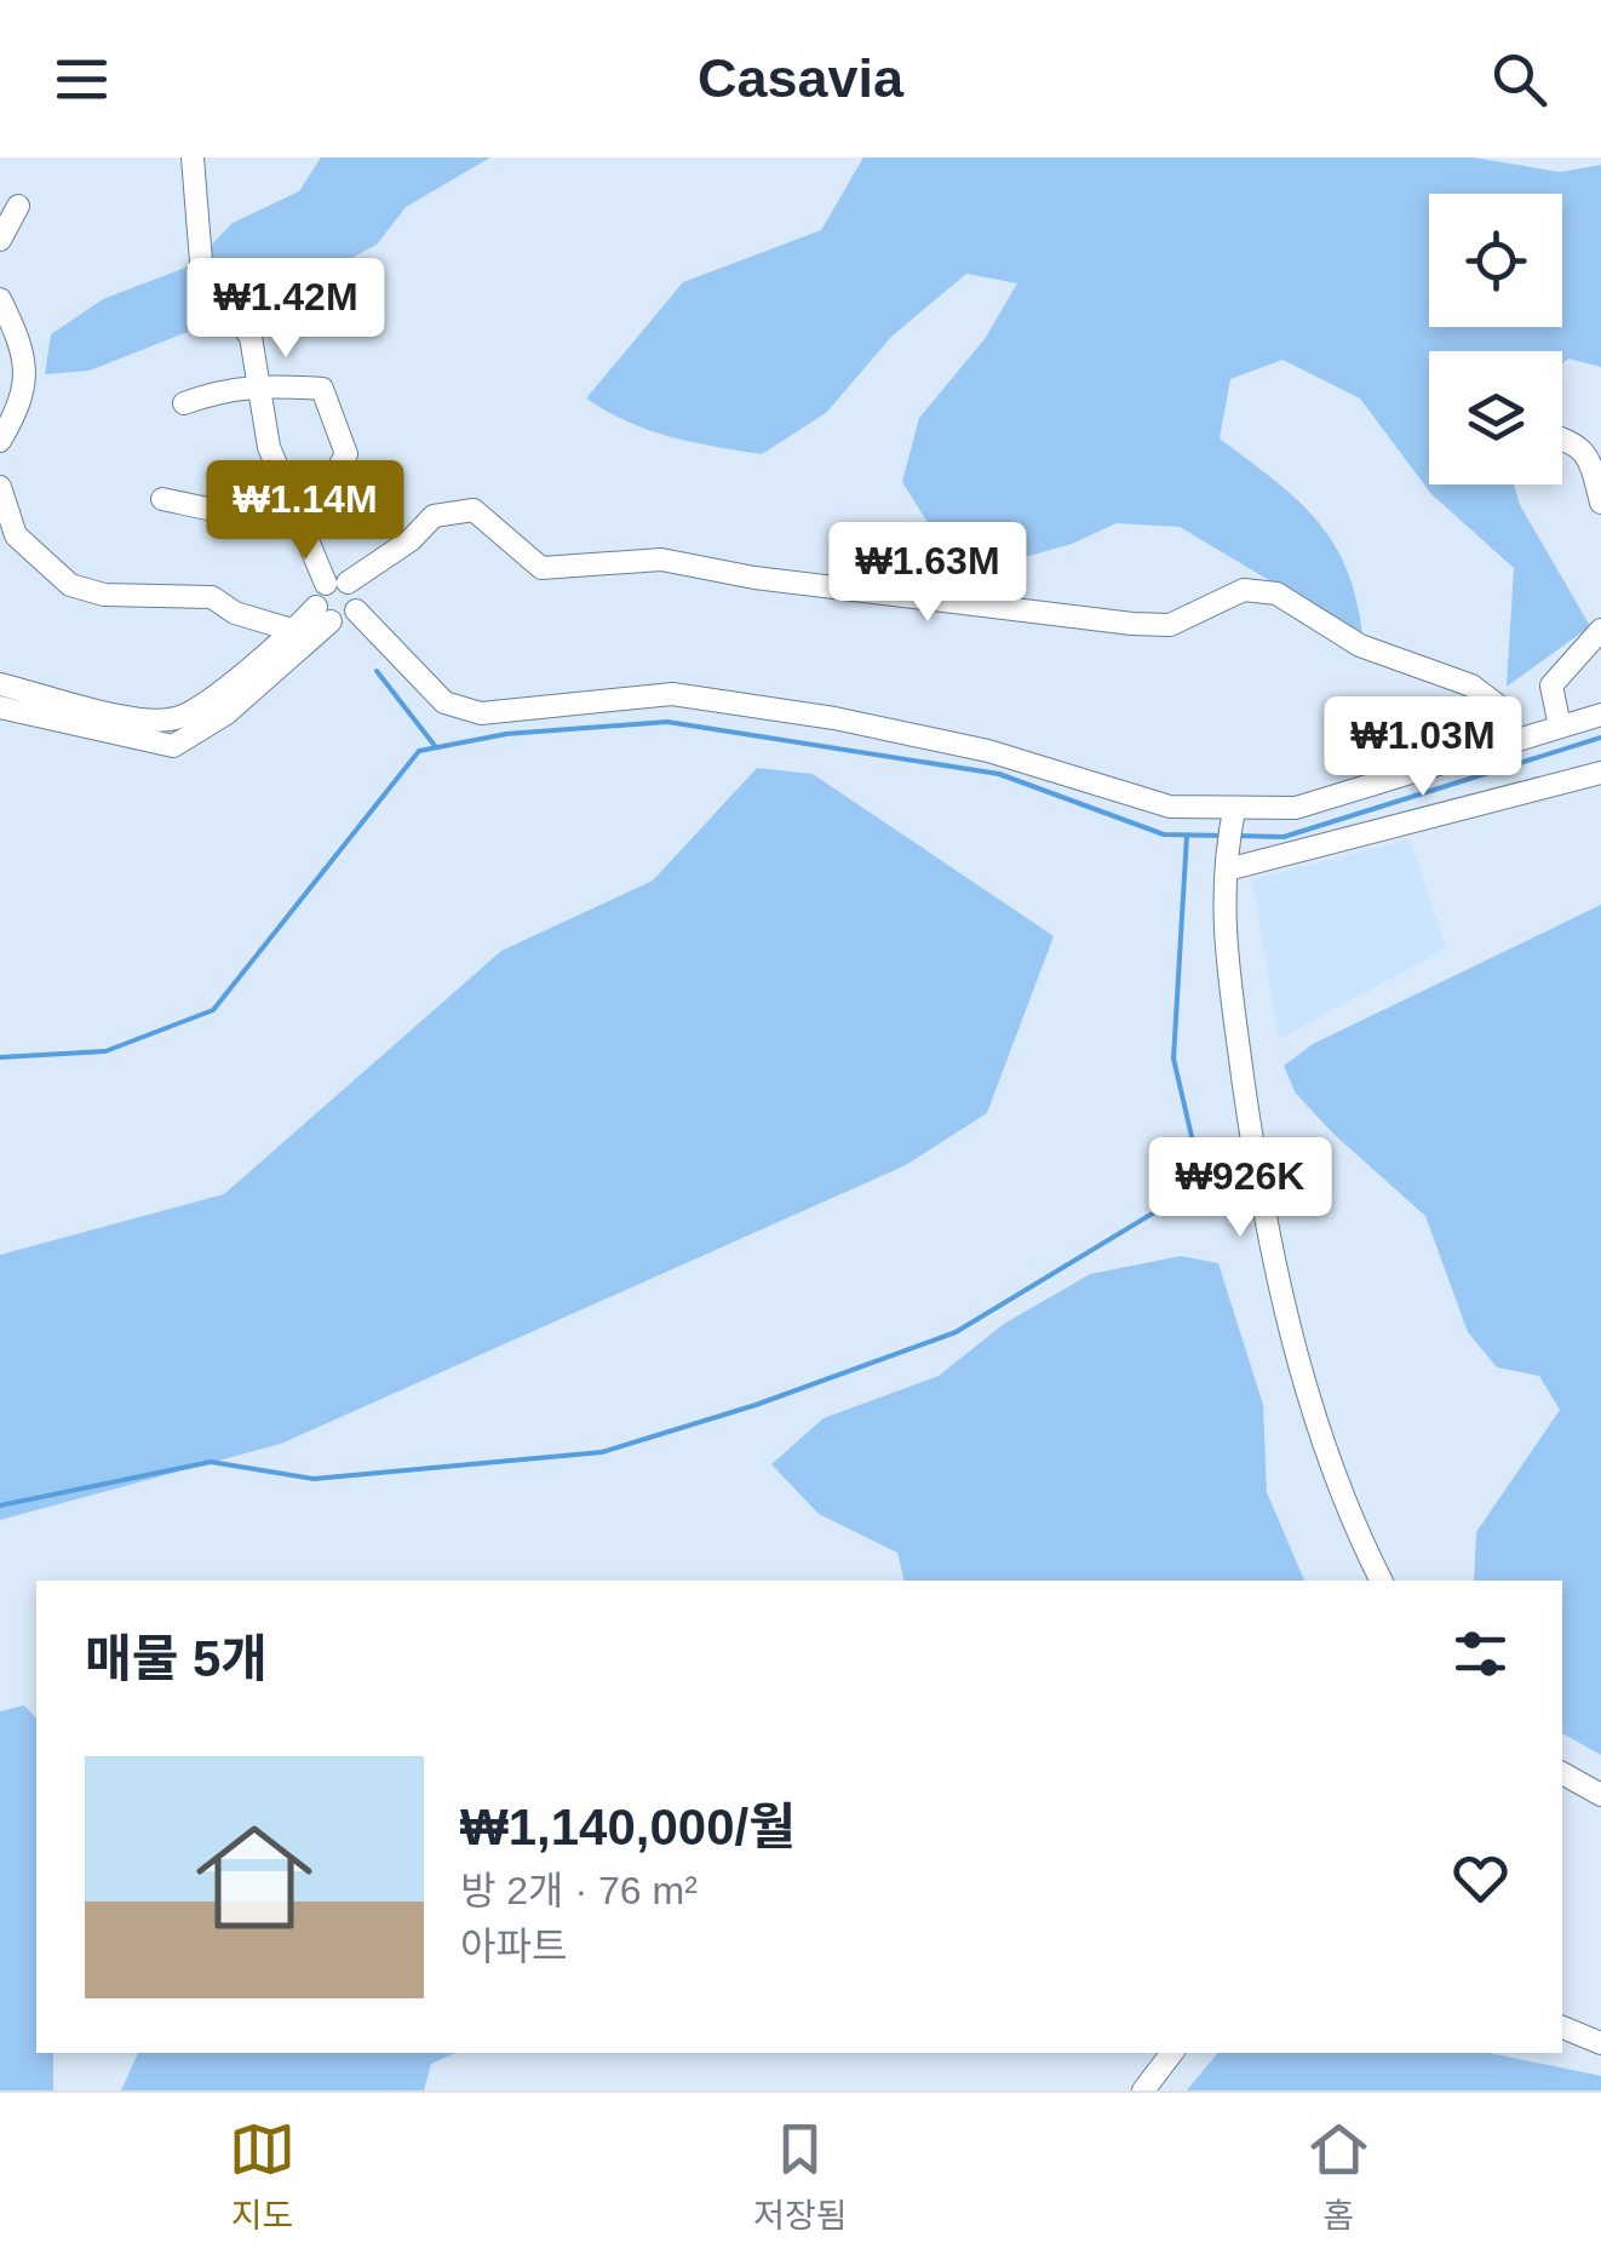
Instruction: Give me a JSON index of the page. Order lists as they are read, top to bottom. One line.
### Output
{"page":{"header":"Casavia","price":["₩1.42M","₩1.14M","₩1.63M","₩1.03M","₩926K"],"heading":"매물 5개","list":[{"name":"₩1,140,000/월","note":"방 2개 · 76 m² · 아파트"}],"tabs":["지도","저장됨","홈"]}}
